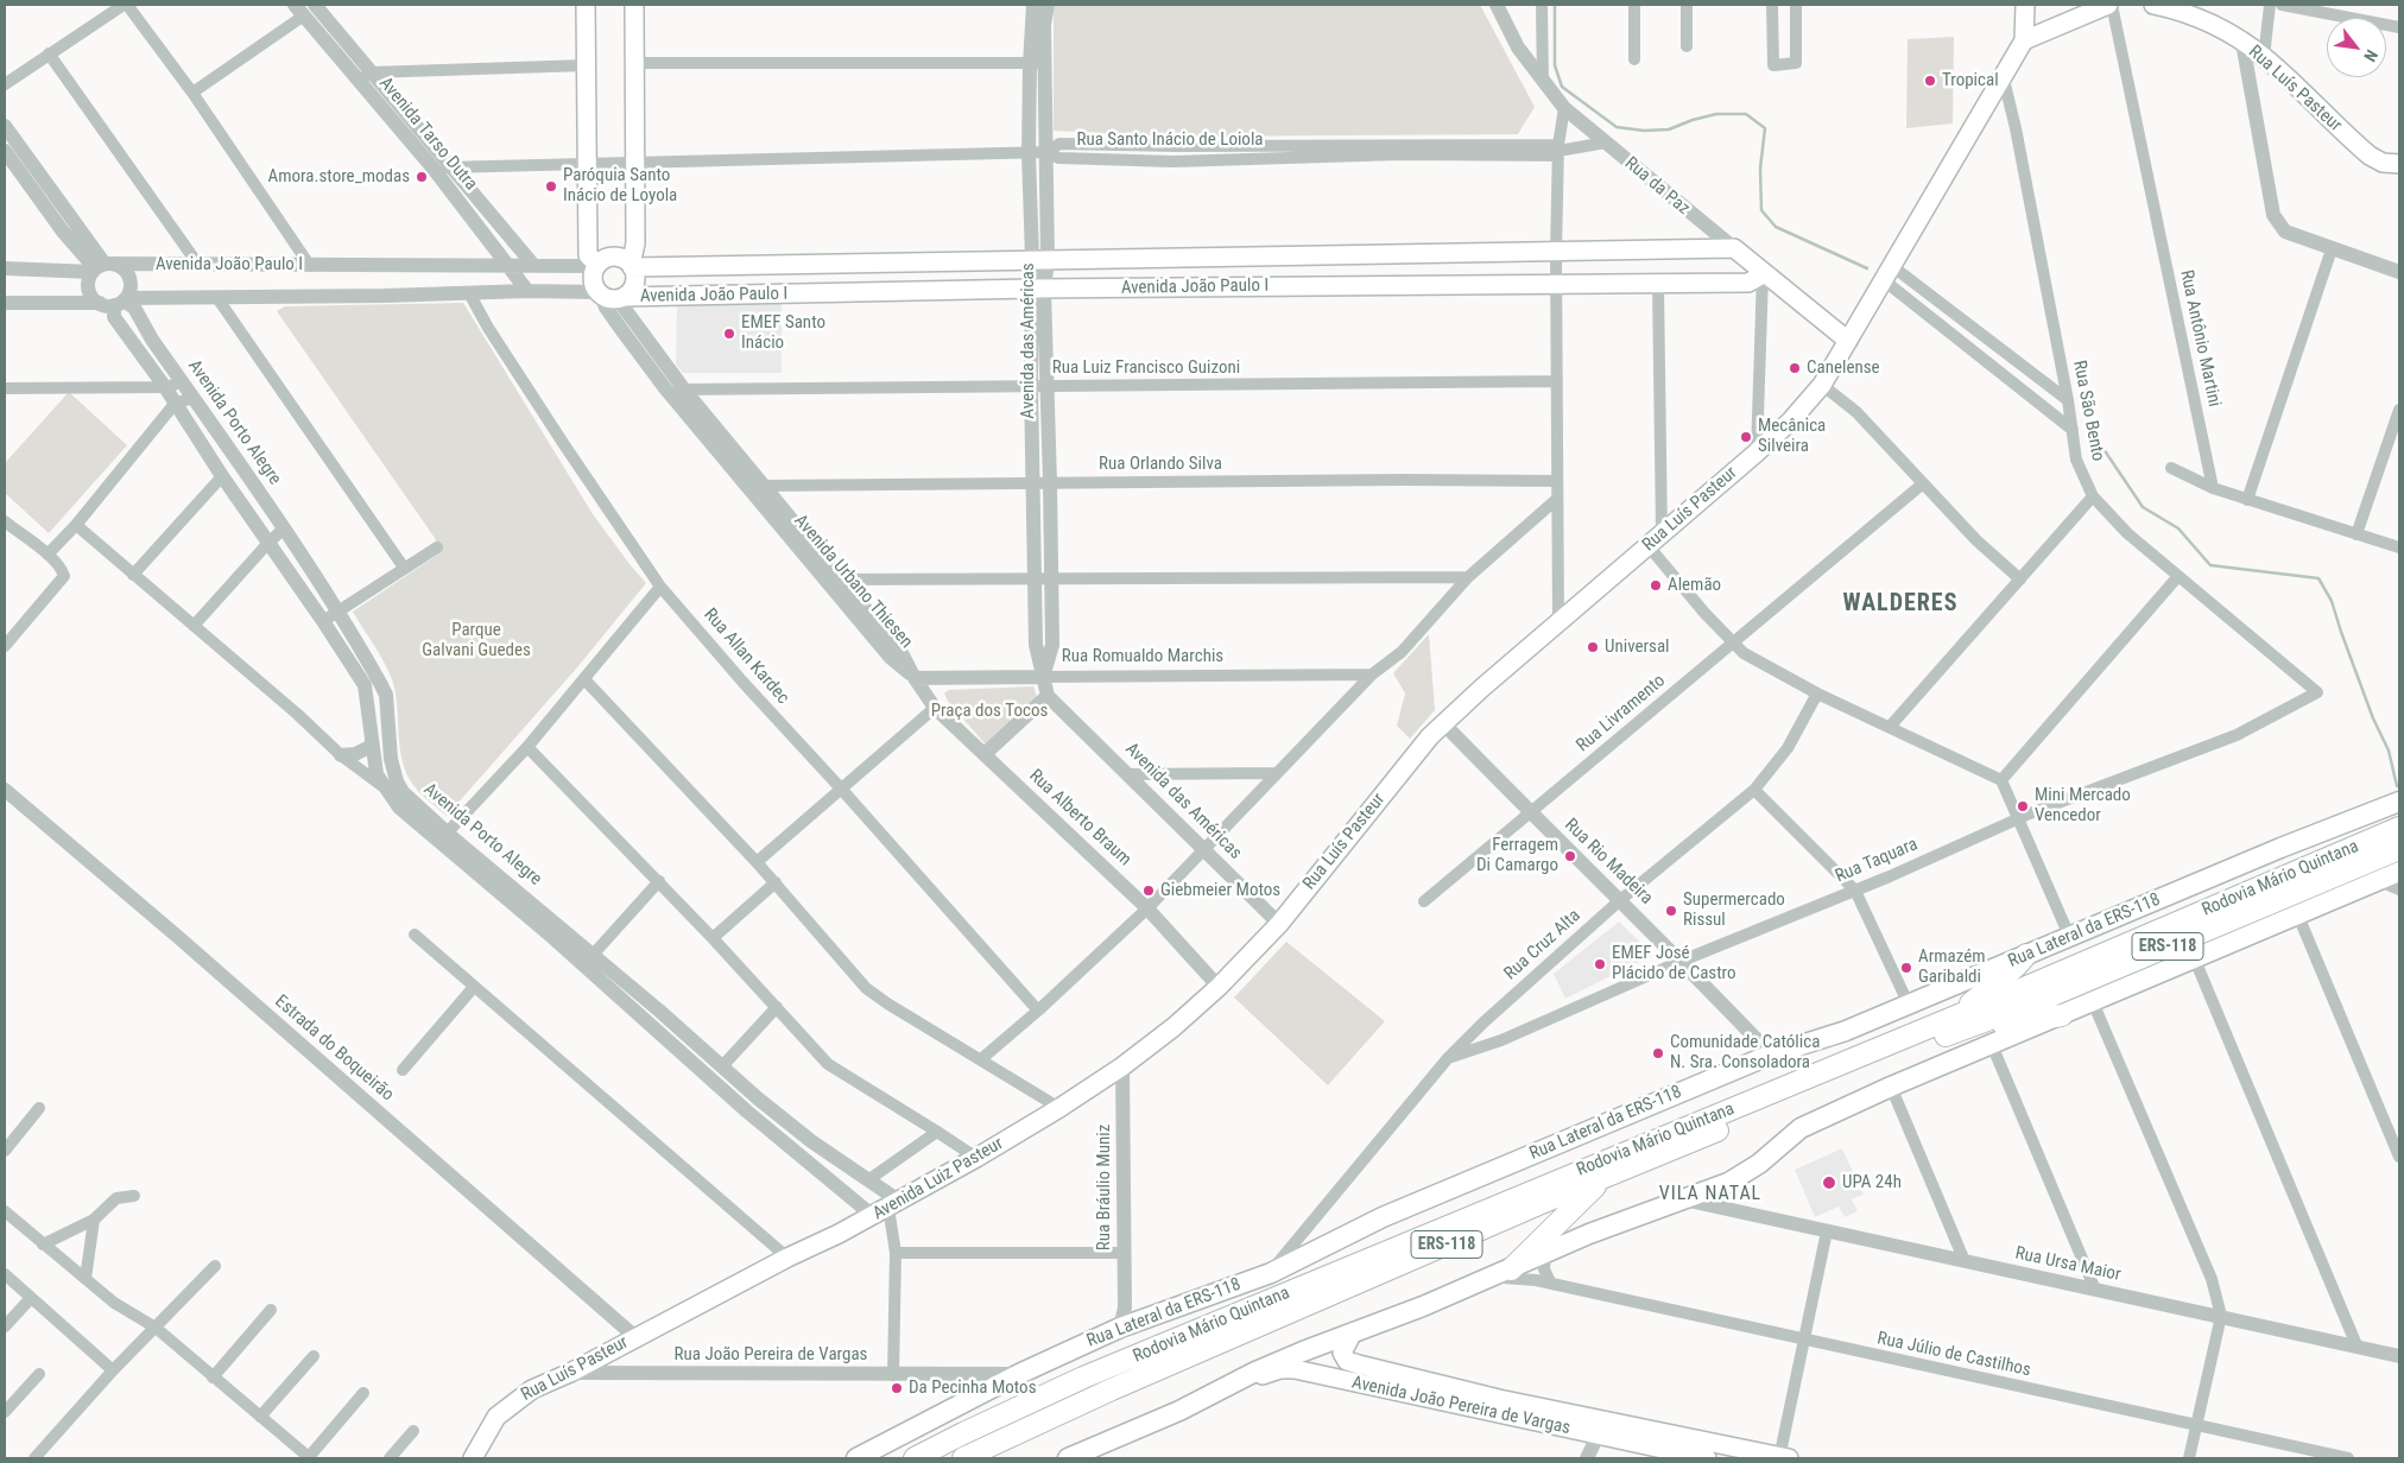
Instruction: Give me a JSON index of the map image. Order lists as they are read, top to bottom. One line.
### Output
{"streets":{"highway":["Rodovia Mário Quintana","ERS-118"],"main road":["Rua Luís Pasteur","Rua da Paz","Avenida João Paulo I","Rua Lateral da ERS-118","Avenida Luiz Pasteur","Avenida João Pereira de Vargas"],"street":["Avenida Tarso Dutra","Rua Santo Inácio de Loiola","Rua Antônio Martini","Avenida das Américas","Rua Luiz Francisco Guizoni","Rua São Bento","Avenida Porto Alegre","Rua Orlando Silva","Avenida Urbano Thiesen","Rua Allan Kardec","Rua Romualdo Marchis","Rua Livramento","Rua Alberto Braum","Rua Taquara","Rua Rio Madeira","Rua Cruz Alta","Estrada do Boqueirão","Rua Bráulio Muniz","Rua Ursa Maior","Rua João Pereira de Vargas","Rua Júlio de Castilhos"]},"crossings":[["Rua Luís Pasteur","Rua da Paz"],["Rua Luís Pasteur","Avenida das Américas"],["Rua Luís Pasteur","Rua São Bento"],["Rua Luís Pasteur","Rua Alberto Braum"],["Rua Luís Pasteur","Rua Rio Madeira"],["Rua Luís Pasteur","Estrada do Boqueirão"],["Rua Luís Pasteur","Avenida Luiz Pasteur"],["Rua Luís Pasteur","Rua João Pereira de Vargas"],["Avenida Tarso Dutra","Rua Santo Inácio de Loiola"],["Avenida Tarso Dutra","Avenida João Paulo I"],["Rua Santo Inácio de Loiola","Rua da Paz"],["Rua Santo Inácio de Loiola","Avenida das Américas"],["Rua da Paz","Avenida João Paulo I"],["Avenida João Paulo I","Avenida das Américas"],["Avenida João Paulo I","Avenida Porto Alegre"],["Avenida João Paulo I","Avenida Urbano Thiesen"],["Avenida João Paulo I","Rua Allan Kardec"],["Avenida das Américas","Rua Luiz Francisco Guizoni"],["Avenida das Américas","Rua Orlando Silva"],["Avenida das Américas","Rua Romualdo Marchis"],["Rua Luiz Francisco Guizoni","Avenida Urbano Thiesen"],["Rua São Bento","Rua Taquara"],["Avenida Porto Alegre","Avenida Luiz Pasteur"],["Rua Orlando Silva","Avenida Urbano Thiesen"],["Avenida Urbano Thiesen","Rua Romualdo Marchis"],["Avenida Urbano Thiesen","Rua Alberto Braum"],["Rua Romualdo Marchis","Rua Alberto Braum"],["Rua Livramento","Rua Rio Madeira"],["Rua Alberto Braum","Avenida Luiz Pasteur"],["Rua Taquara","Rua Rio Madeira"],["Rua Taquara","Rua Cruz Alta"],["Rua Rio Madeira","Rua Lateral da ERS-118"],["Rua Rio Madeira","Rua Cruz Alta"],["Rua Lateral da ERS-118","Rua Cruz Alta"],["Rua Lateral da ERS-118","Rua Bráulio Muniz"],["Rua Lateral da ERS-118","Rua João Pereira de Vargas"],["Estrada do Boqueirão","Avenida Luiz Pasteur"],["Avenida Luiz Pasteur","Rua Bráulio Muniz"]],"districts":["WALDERES","VILA NATAL"],"parks":["Parque Galvani Guedes","Praça dos Tocos"],"places":["Tropical","Amora.store_modas","Paróquia Santo Inácio de Loyola","EMEF Santo Inácio","Canelense","Mecânica Silveira","Alemão","Universal","Mini Mercado Vencedor","Ferragem Di Camargo","Giebmeier Motos","Supermercado Rissul","EMEF José Plácido de Castro","Armazém Garibaldi","Comunidade Católica N. Sra. Consoladora","UPA 24h","Da Pecinha Motos"],"north":"bottom right"}
